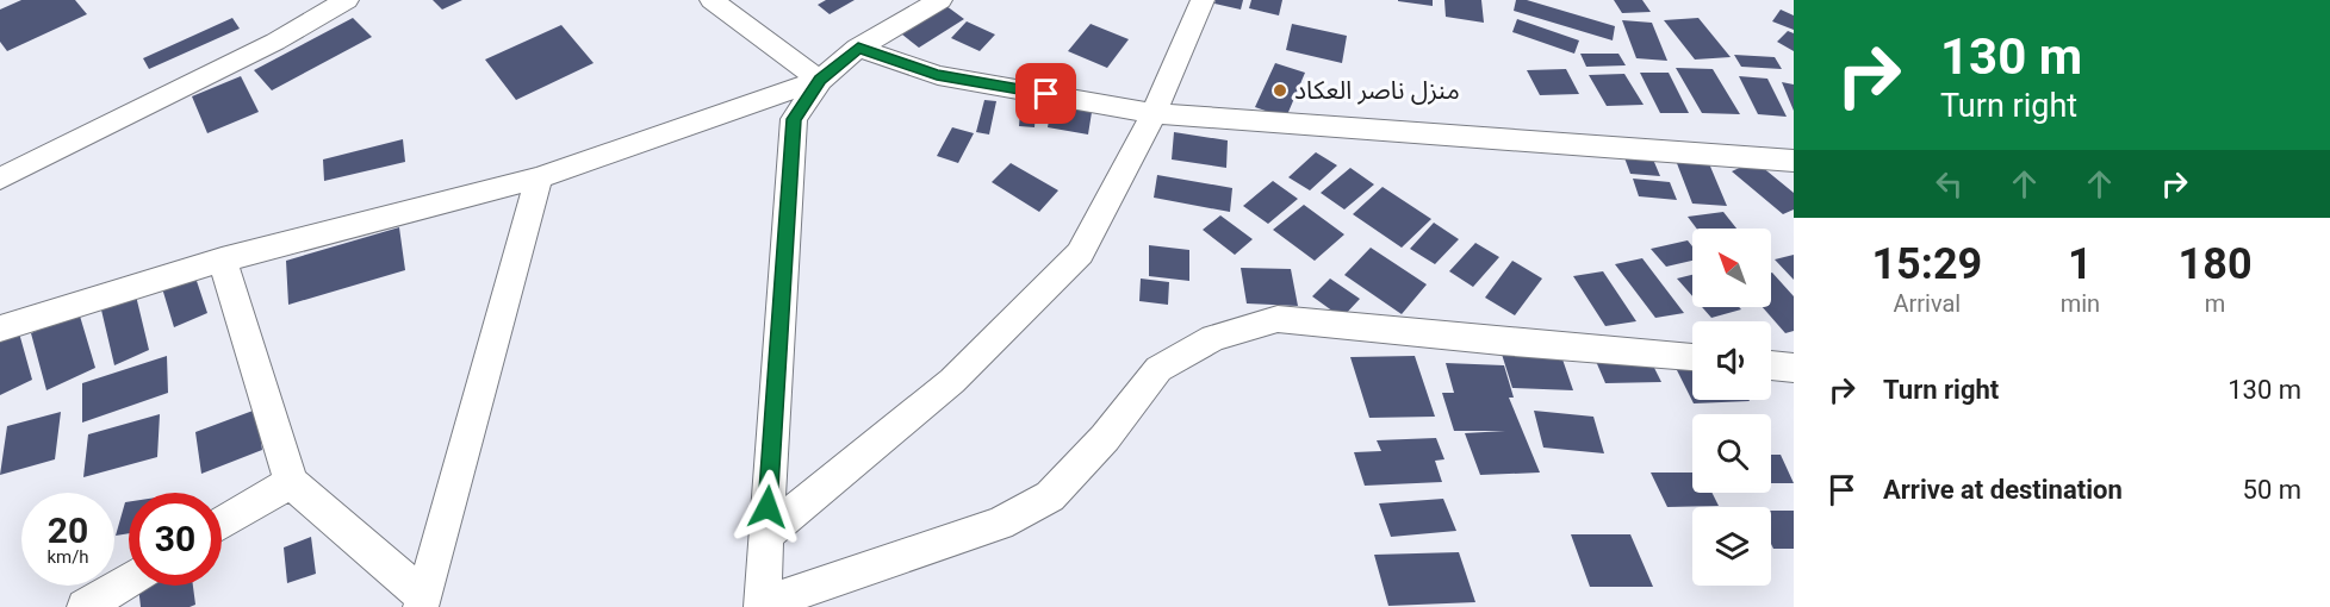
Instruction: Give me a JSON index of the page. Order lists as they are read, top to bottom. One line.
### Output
{"places":["منزل ناصر العكاد"],"north":"top left","page":{"turn":["130 m","Turn right"],"eta":["15:29","Arrival","1","min","180","m"],"list":[{"name":"Turn right","value":"130 m"},{"name":"Arrive at destination","value":"50 m"}],"speed":"20 km/h","limit":"30"}}
